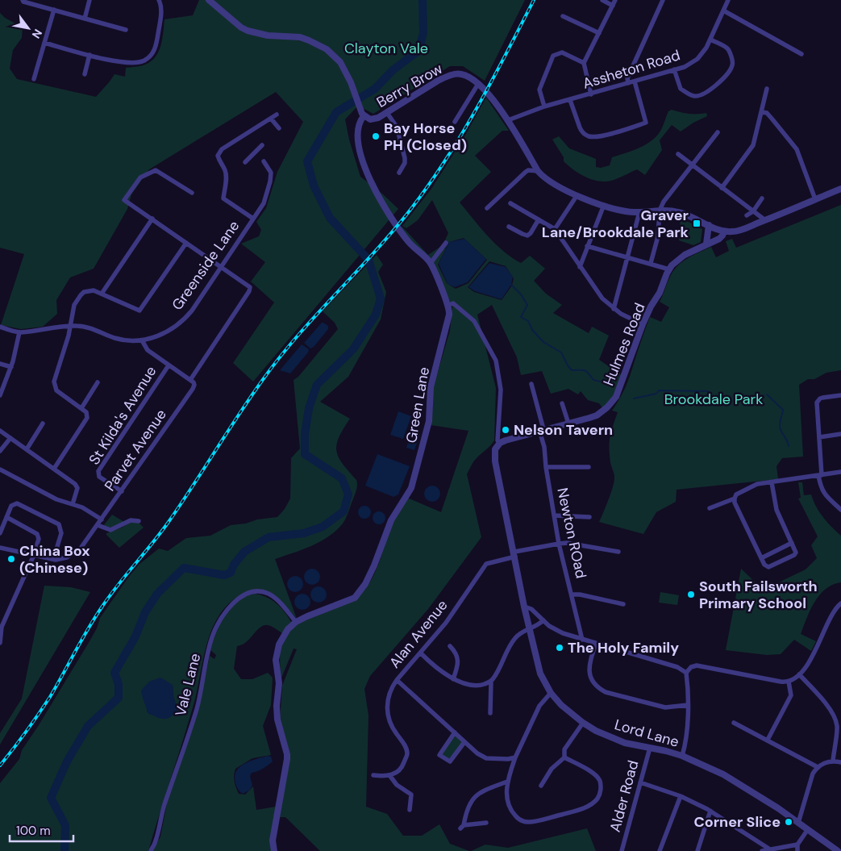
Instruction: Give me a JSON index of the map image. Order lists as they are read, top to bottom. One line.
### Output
{"streets":{"street":["Assheton Road","Berry Brow","Greenside Lane","Hulmes Road","Green Lane","St Kilda's Avenue","Parvet Avenue","Newton ROad","Alan Avenue","Vale Lane","Lord Lane","Alder Road"]},"crossings":[["Assheton Road","Berry Brow"],["Hulmes Road","Newton ROad"],["Hulmes Road","Lord Lane"],["Green Lane","Vale Lane"],["St Kilda's Avenue","Parvet Avenue"],["Newton ROad","Alan Avenue"],["Alan Avenue","Lord Lane"],["Lord Lane","Alder Road"]],"parks":["Clayton Vale","Brookdale Park"],"places":{"other":["Bay Horse PH (Closed)","Nelson Tavern","China Box (Chinese)","South Failsworth Primary School","The Holy Family","Corner Slice"],"transit":["Graver Lane/Brookdale Park"]},"scale_bar":"100 m","north":"bottom right"}
